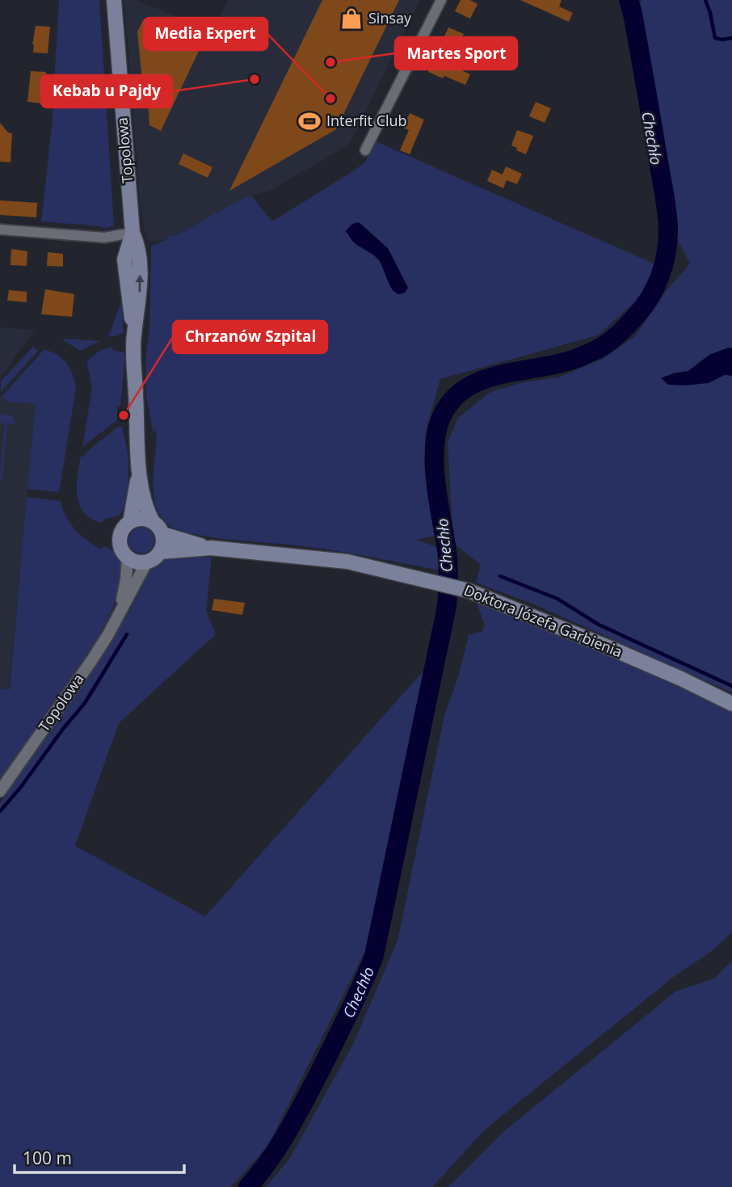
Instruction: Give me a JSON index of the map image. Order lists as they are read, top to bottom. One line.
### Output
{"streets":{"main road":["Topolowa","Doktora Józefa Garbienia"]},"crossings":[["Topolowa","Doktora Józefa Garbienia"]],"water":["Chechło"],"places":{"shop":["Sinsay"],"other":["Martes Sport","Kebab u Pajdy","Media Expert","Chrzanów Szpital"],"sports":["Interfit Club"]},"scale_bar":"100 m"}
